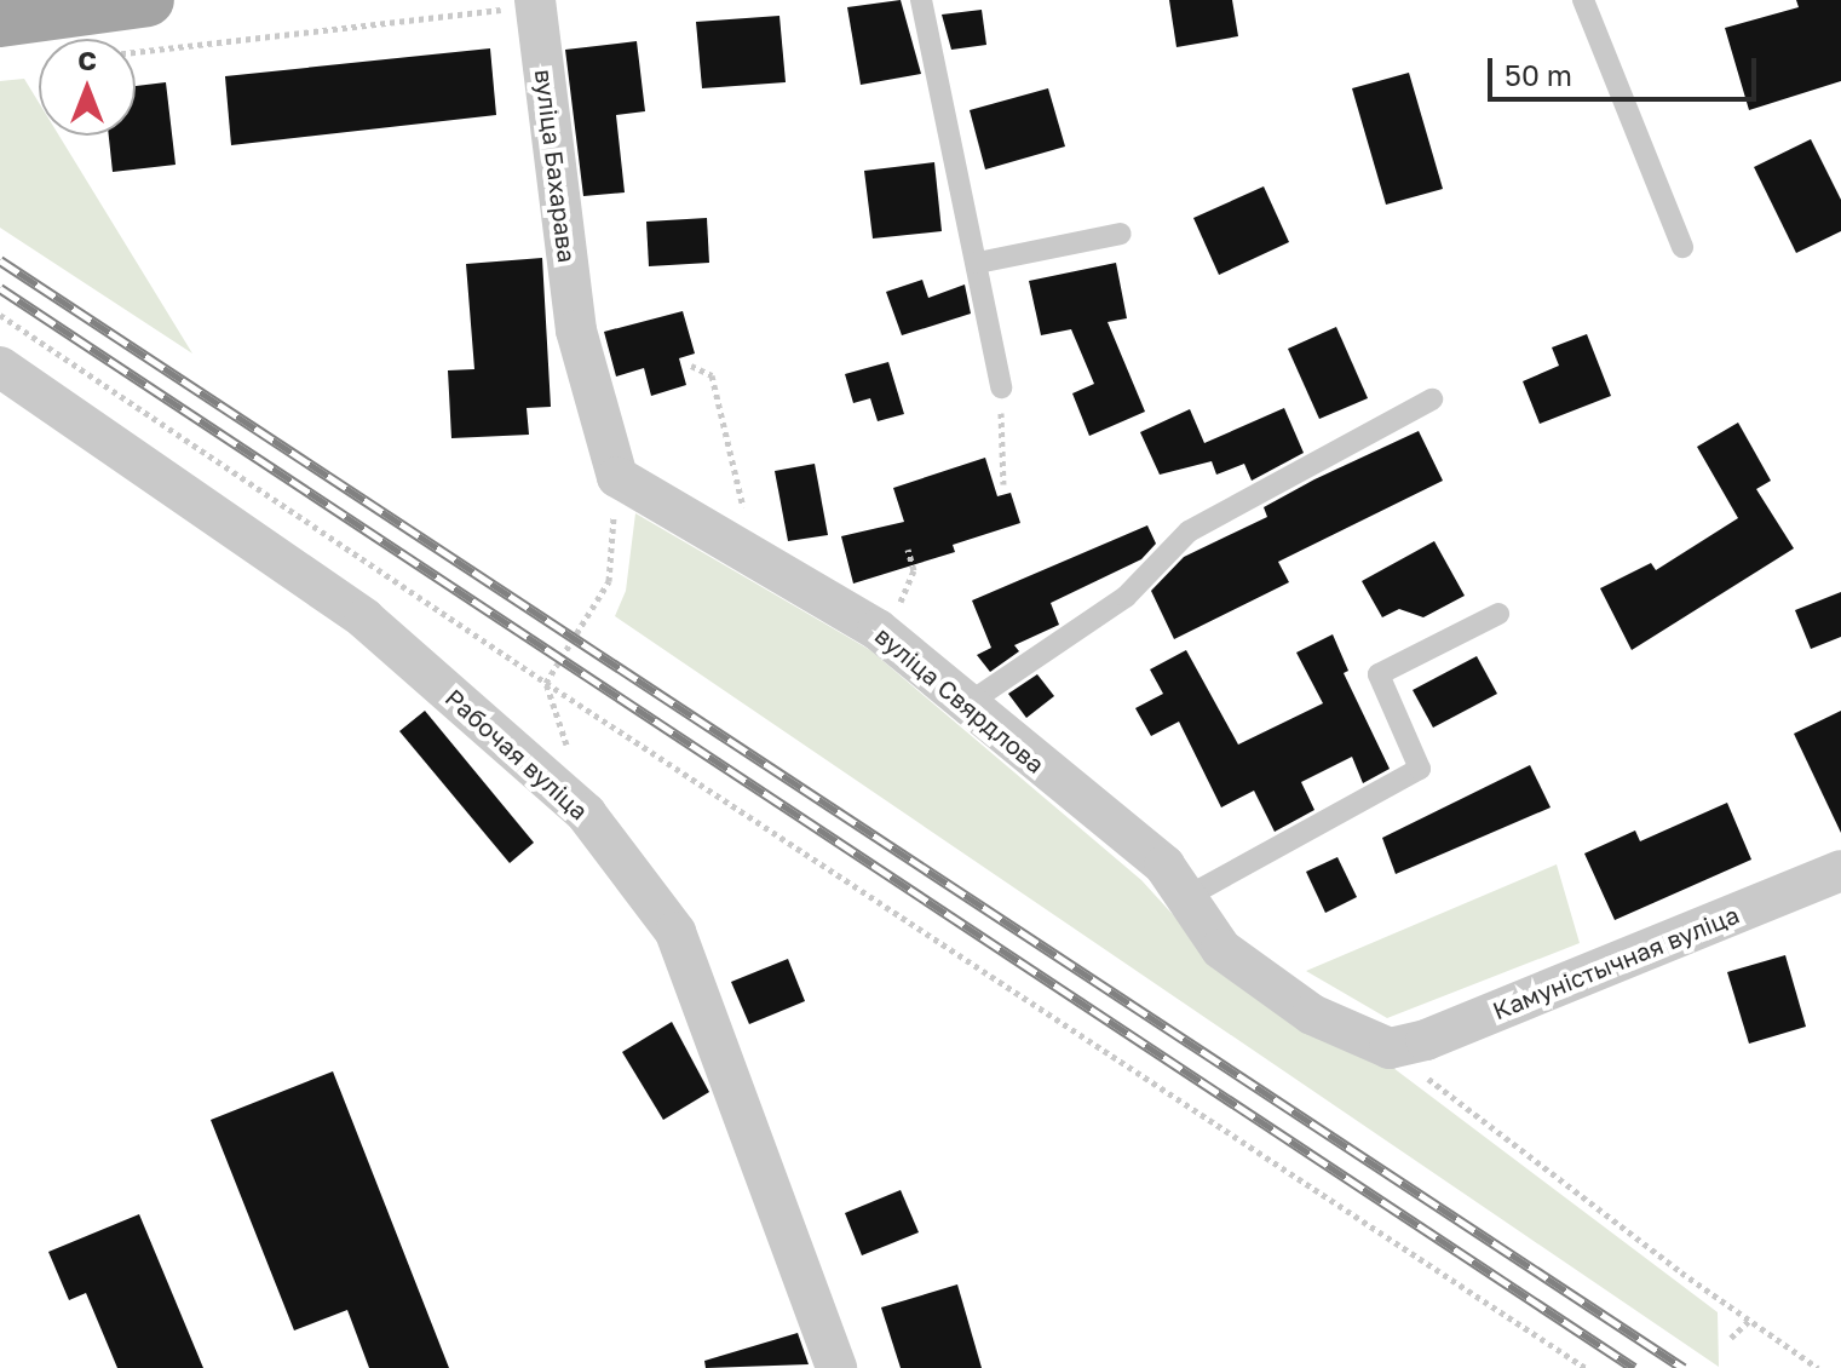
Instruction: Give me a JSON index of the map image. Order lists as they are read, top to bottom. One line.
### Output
{"streets":{"street":["вуліца Бахарава","вуліца Свярдлова","Рабочая вуліца","Камуністычная вуліца"]},"crossings":[["вуліца Бахарава","вуліца Свярдлова"],["вуліца Свярдлова","Камуністычная вуліца"]],"scale_bar":"50 m","north":"top"}
